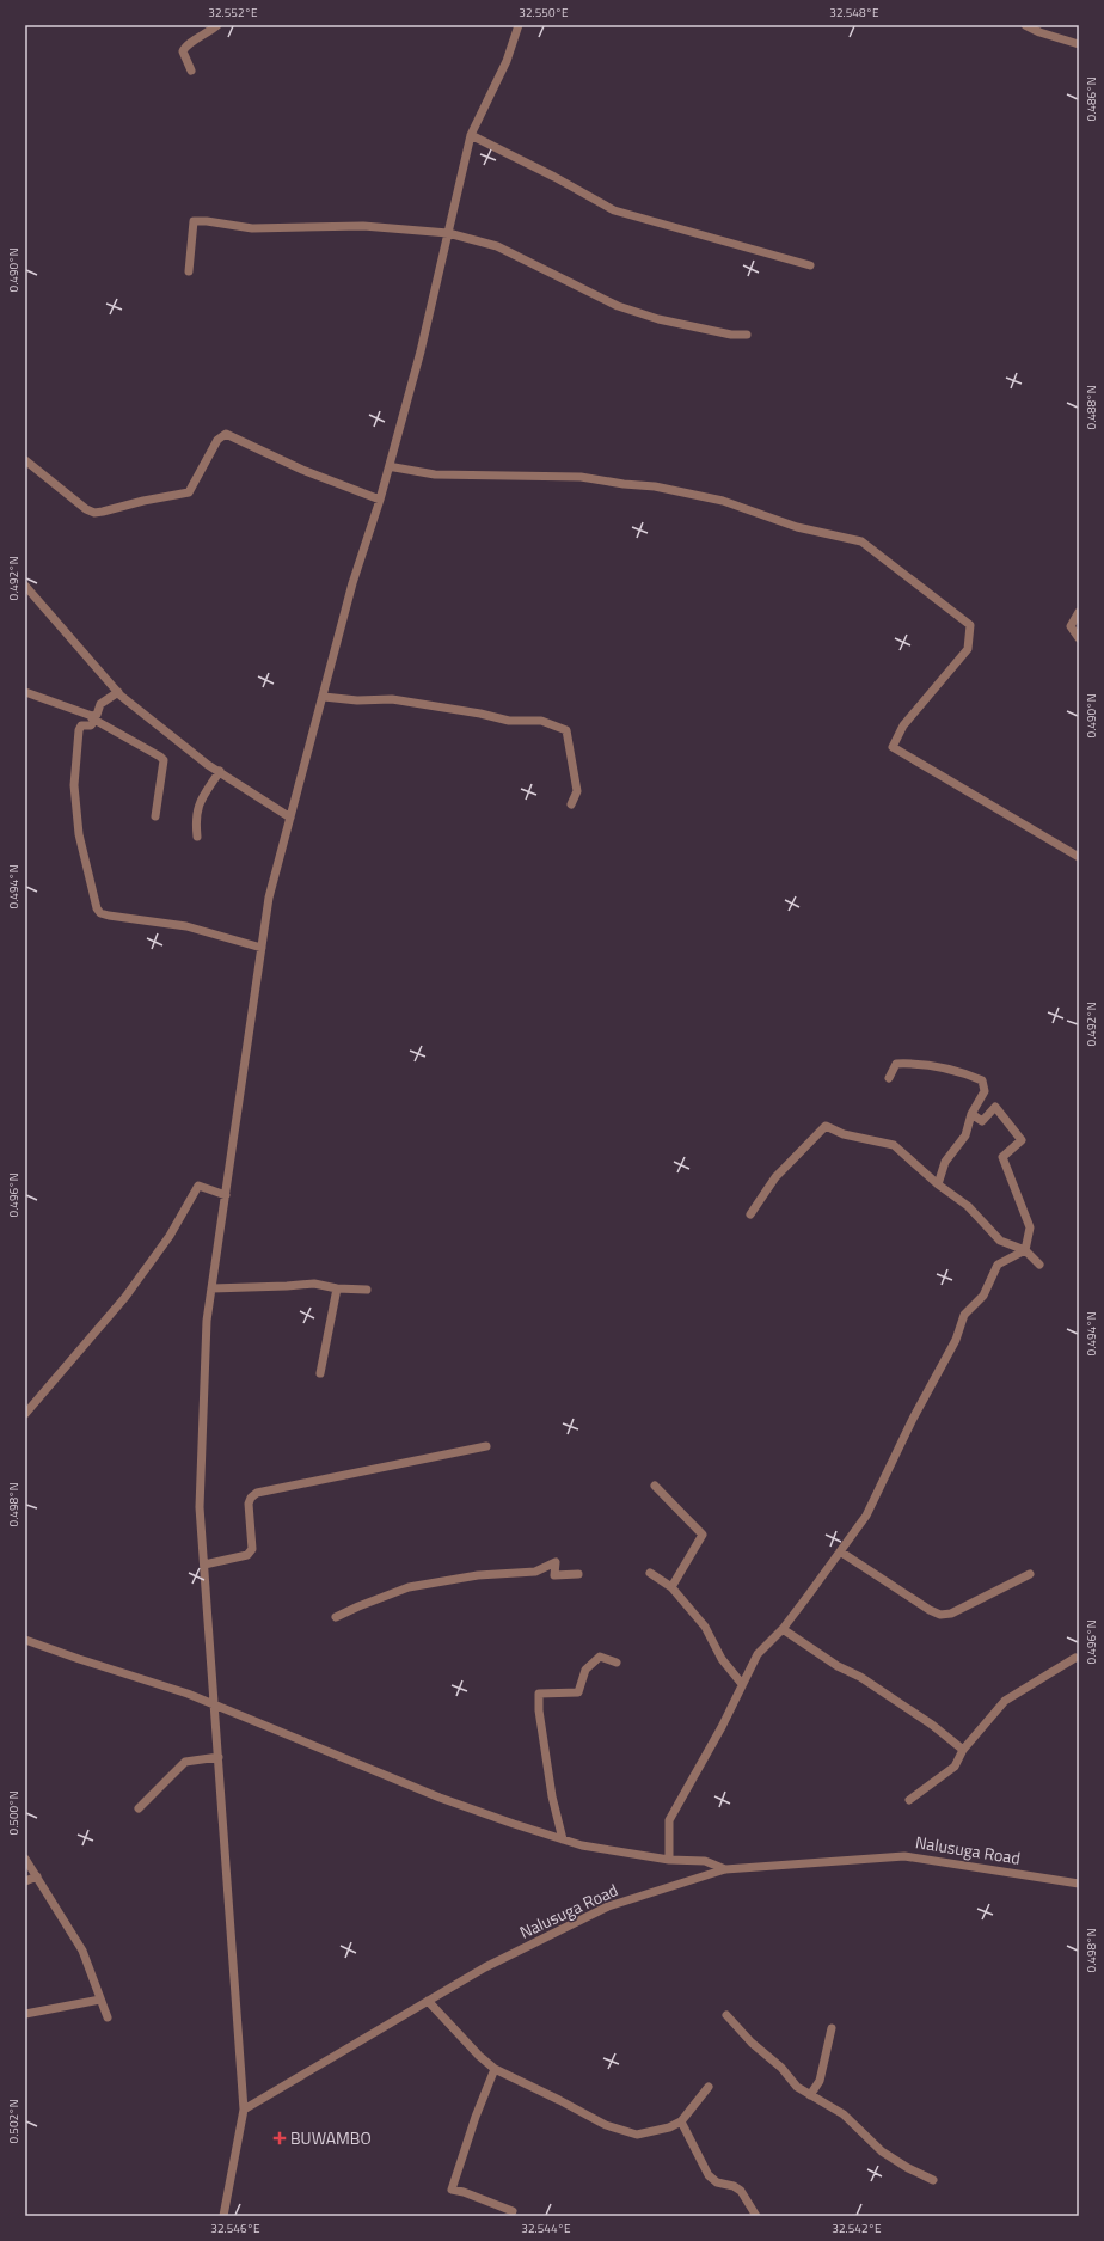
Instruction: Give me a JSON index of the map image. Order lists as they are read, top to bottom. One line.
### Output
{"streets":{"street":["Nalusuga Road"]},"places":{"health":["BUWAMBO"]},"coordinates":["32.552°E","32.550°E","32.548°E","0.486°N","0.490°N","0.488°N","0.492°N","0.494°N","0.496°N","0.498°N","0.500°N","0.502°N","32.546°E","32.544°E","32.542°E"]}
